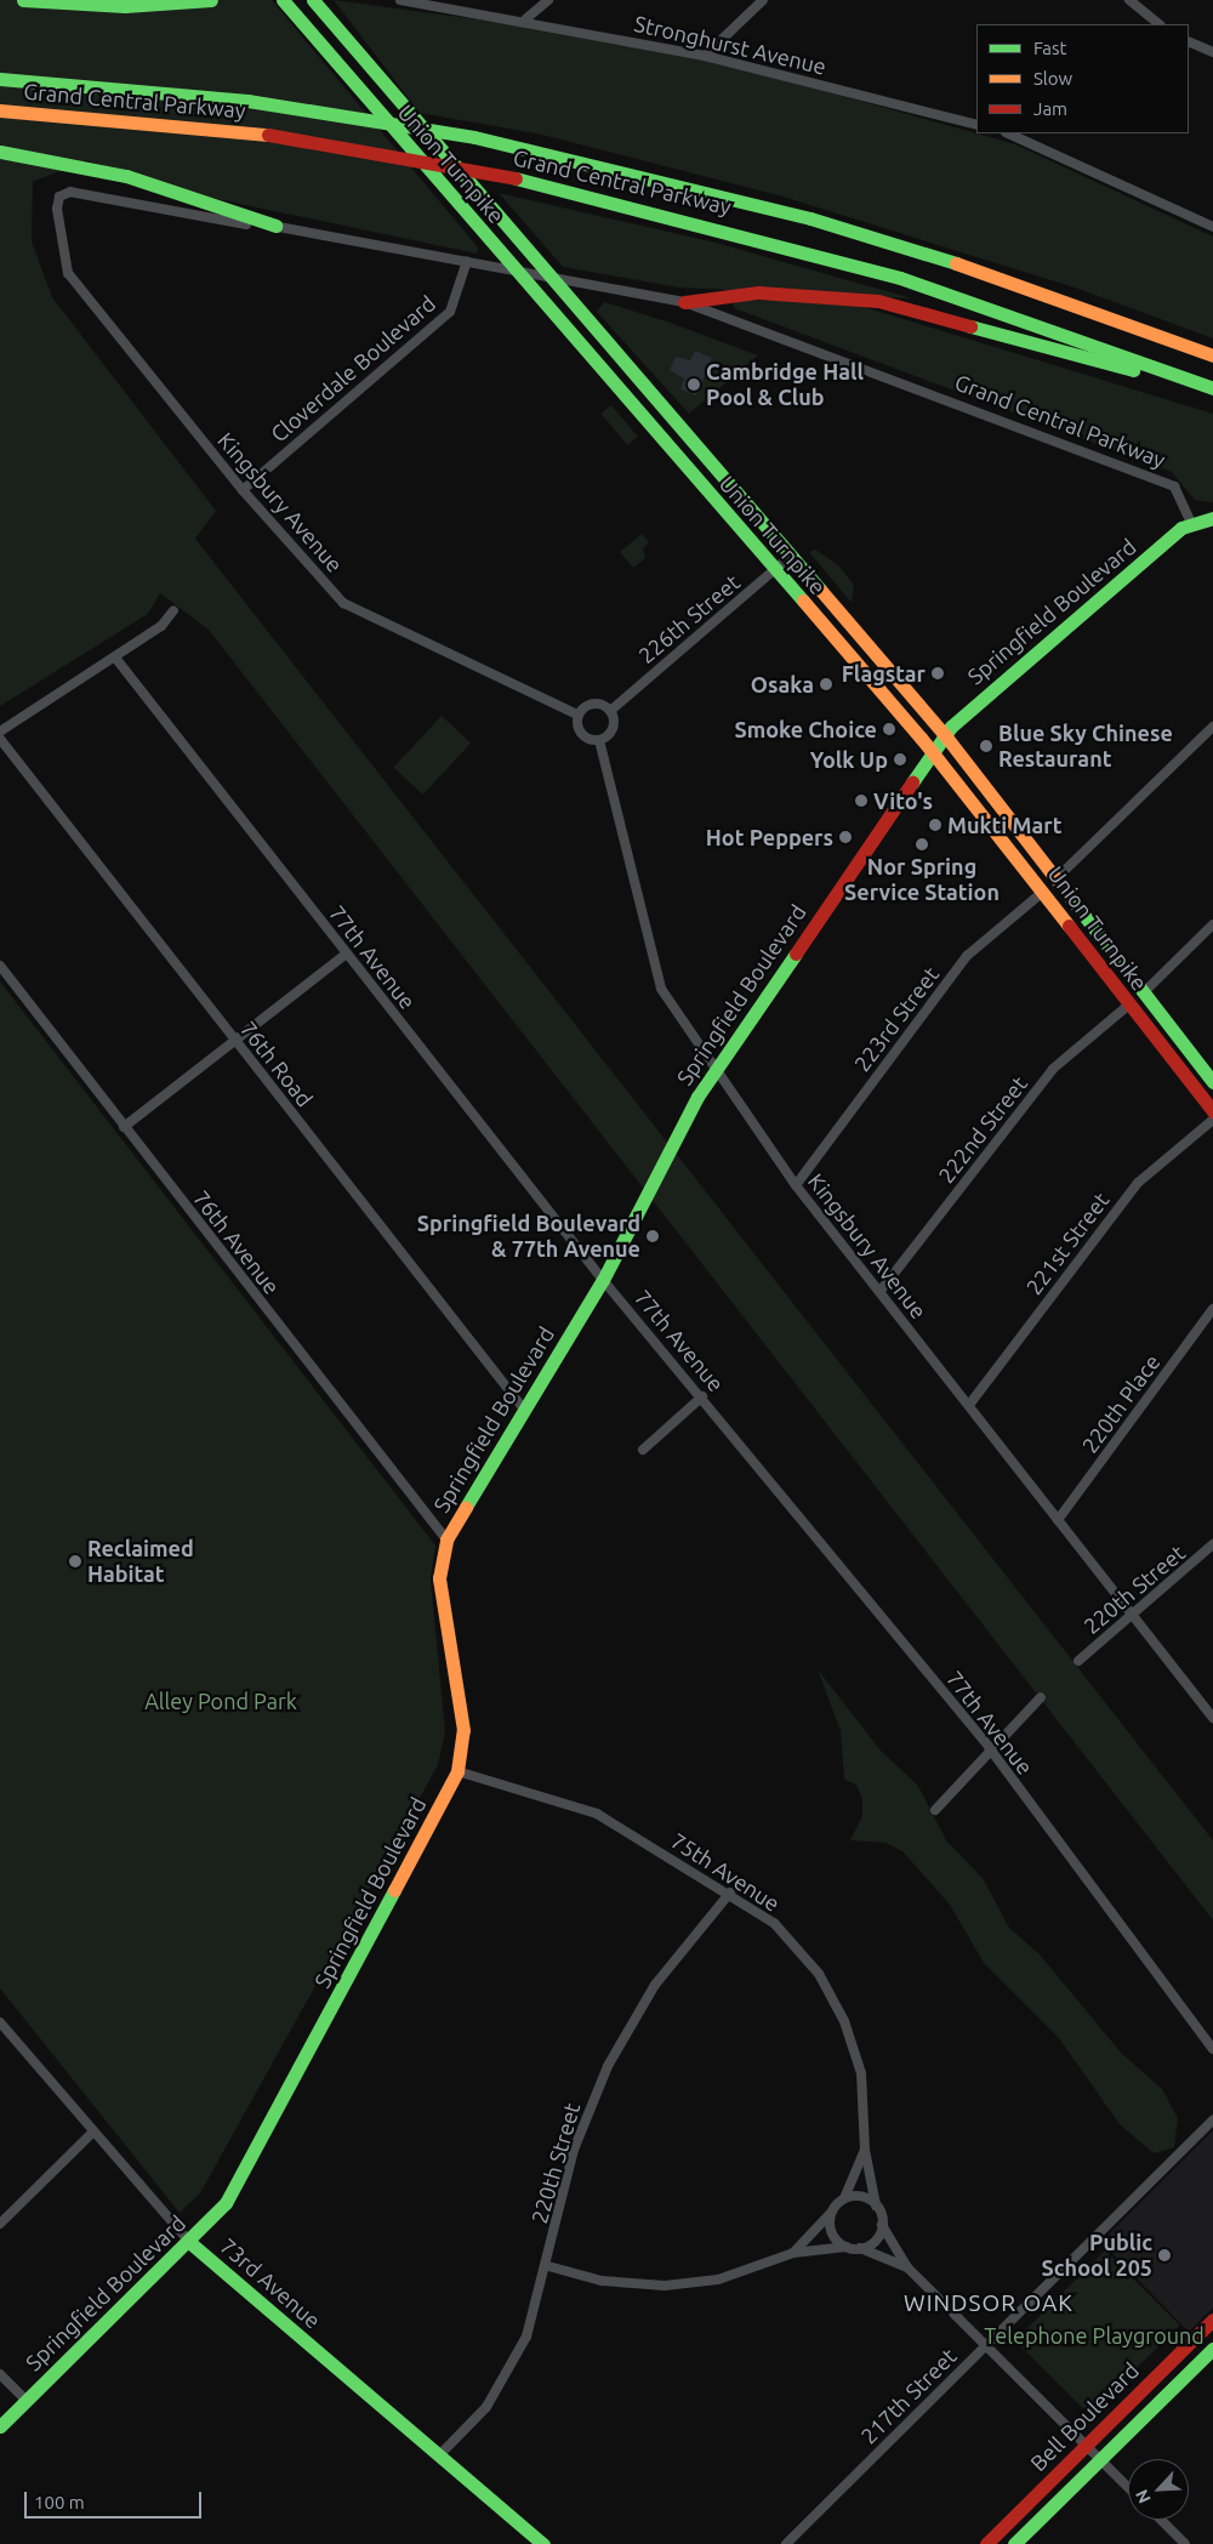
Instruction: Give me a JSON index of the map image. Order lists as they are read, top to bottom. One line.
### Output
{"streets":{"main road":["Grand Central Parkway","Union Turnpike","Springfield Boulevard","73rd Avenue","Bell Boulevard"],"street":["Stronghurst Avenue","Cloverdale Boulevard","Kingsbury Avenue","226th Street","77th Avenue","223rd Street","76th Road","222nd Street","76th Avenue","221st Street","220th Place","220th Street","75th Avenue","217th Street"]},"crossings":[["Grand Central Parkway","Union Turnpike"],["Grand Central Parkway","Cloverdale Boulevard"],["Grand Central Parkway","Kingsbury Avenue"],["Grand Central Parkway","Springfield Boulevard"],["Union Turnpike","Springfield Boulevard"],["Union Turnpike","226th Street"],["Union Turnpike","223rd Street"],["Union Turnpike","222nd Street"],["Cloverdale Boulevard","Kingsbury Avenue"],["Kingsbury Avenue","Springfield Boulevard"],["Kingsbury Avenue","226th Street"],["Kingsbury Avenue","223rd Street"],["Kingsbury Avenue","222nd Street"],["Kingsbury Avenue","221st Street"],["Kingsbury Avenue","220th Place"],["Kingsbury Avenue","220th Street"],["Springfield Boulevard","77th Avenue"],["Springfield Boulevard","76th Road"],["Springfield Boulevard","76th Avenue"],["Springfield Boulevard","75th Avenue"],["Springfield Boulevard","73rd Avenue"],["220th Street","75th Avenue"],["220th Street","73rd Avenue"]],"districts":["WINDSOR OAK"],"parks":["Alley Pond Park","Telephone Playground"],"places":["Cambridge Hall Pool & Club","Flagstar","Osaka","Smoke Choice","Blue Sky Chinese Restaurant","Yolk Up","Vito's","Mukti Mart","Hot Peppers","Nor Spring Service Station","Springfield Boulevard & 77th Avenue","Reclaimed Habitat","Public School 205"],"legend":["Fast","Slow","Jam"],"scale_bar":"100 m","north":"bottom left"}
